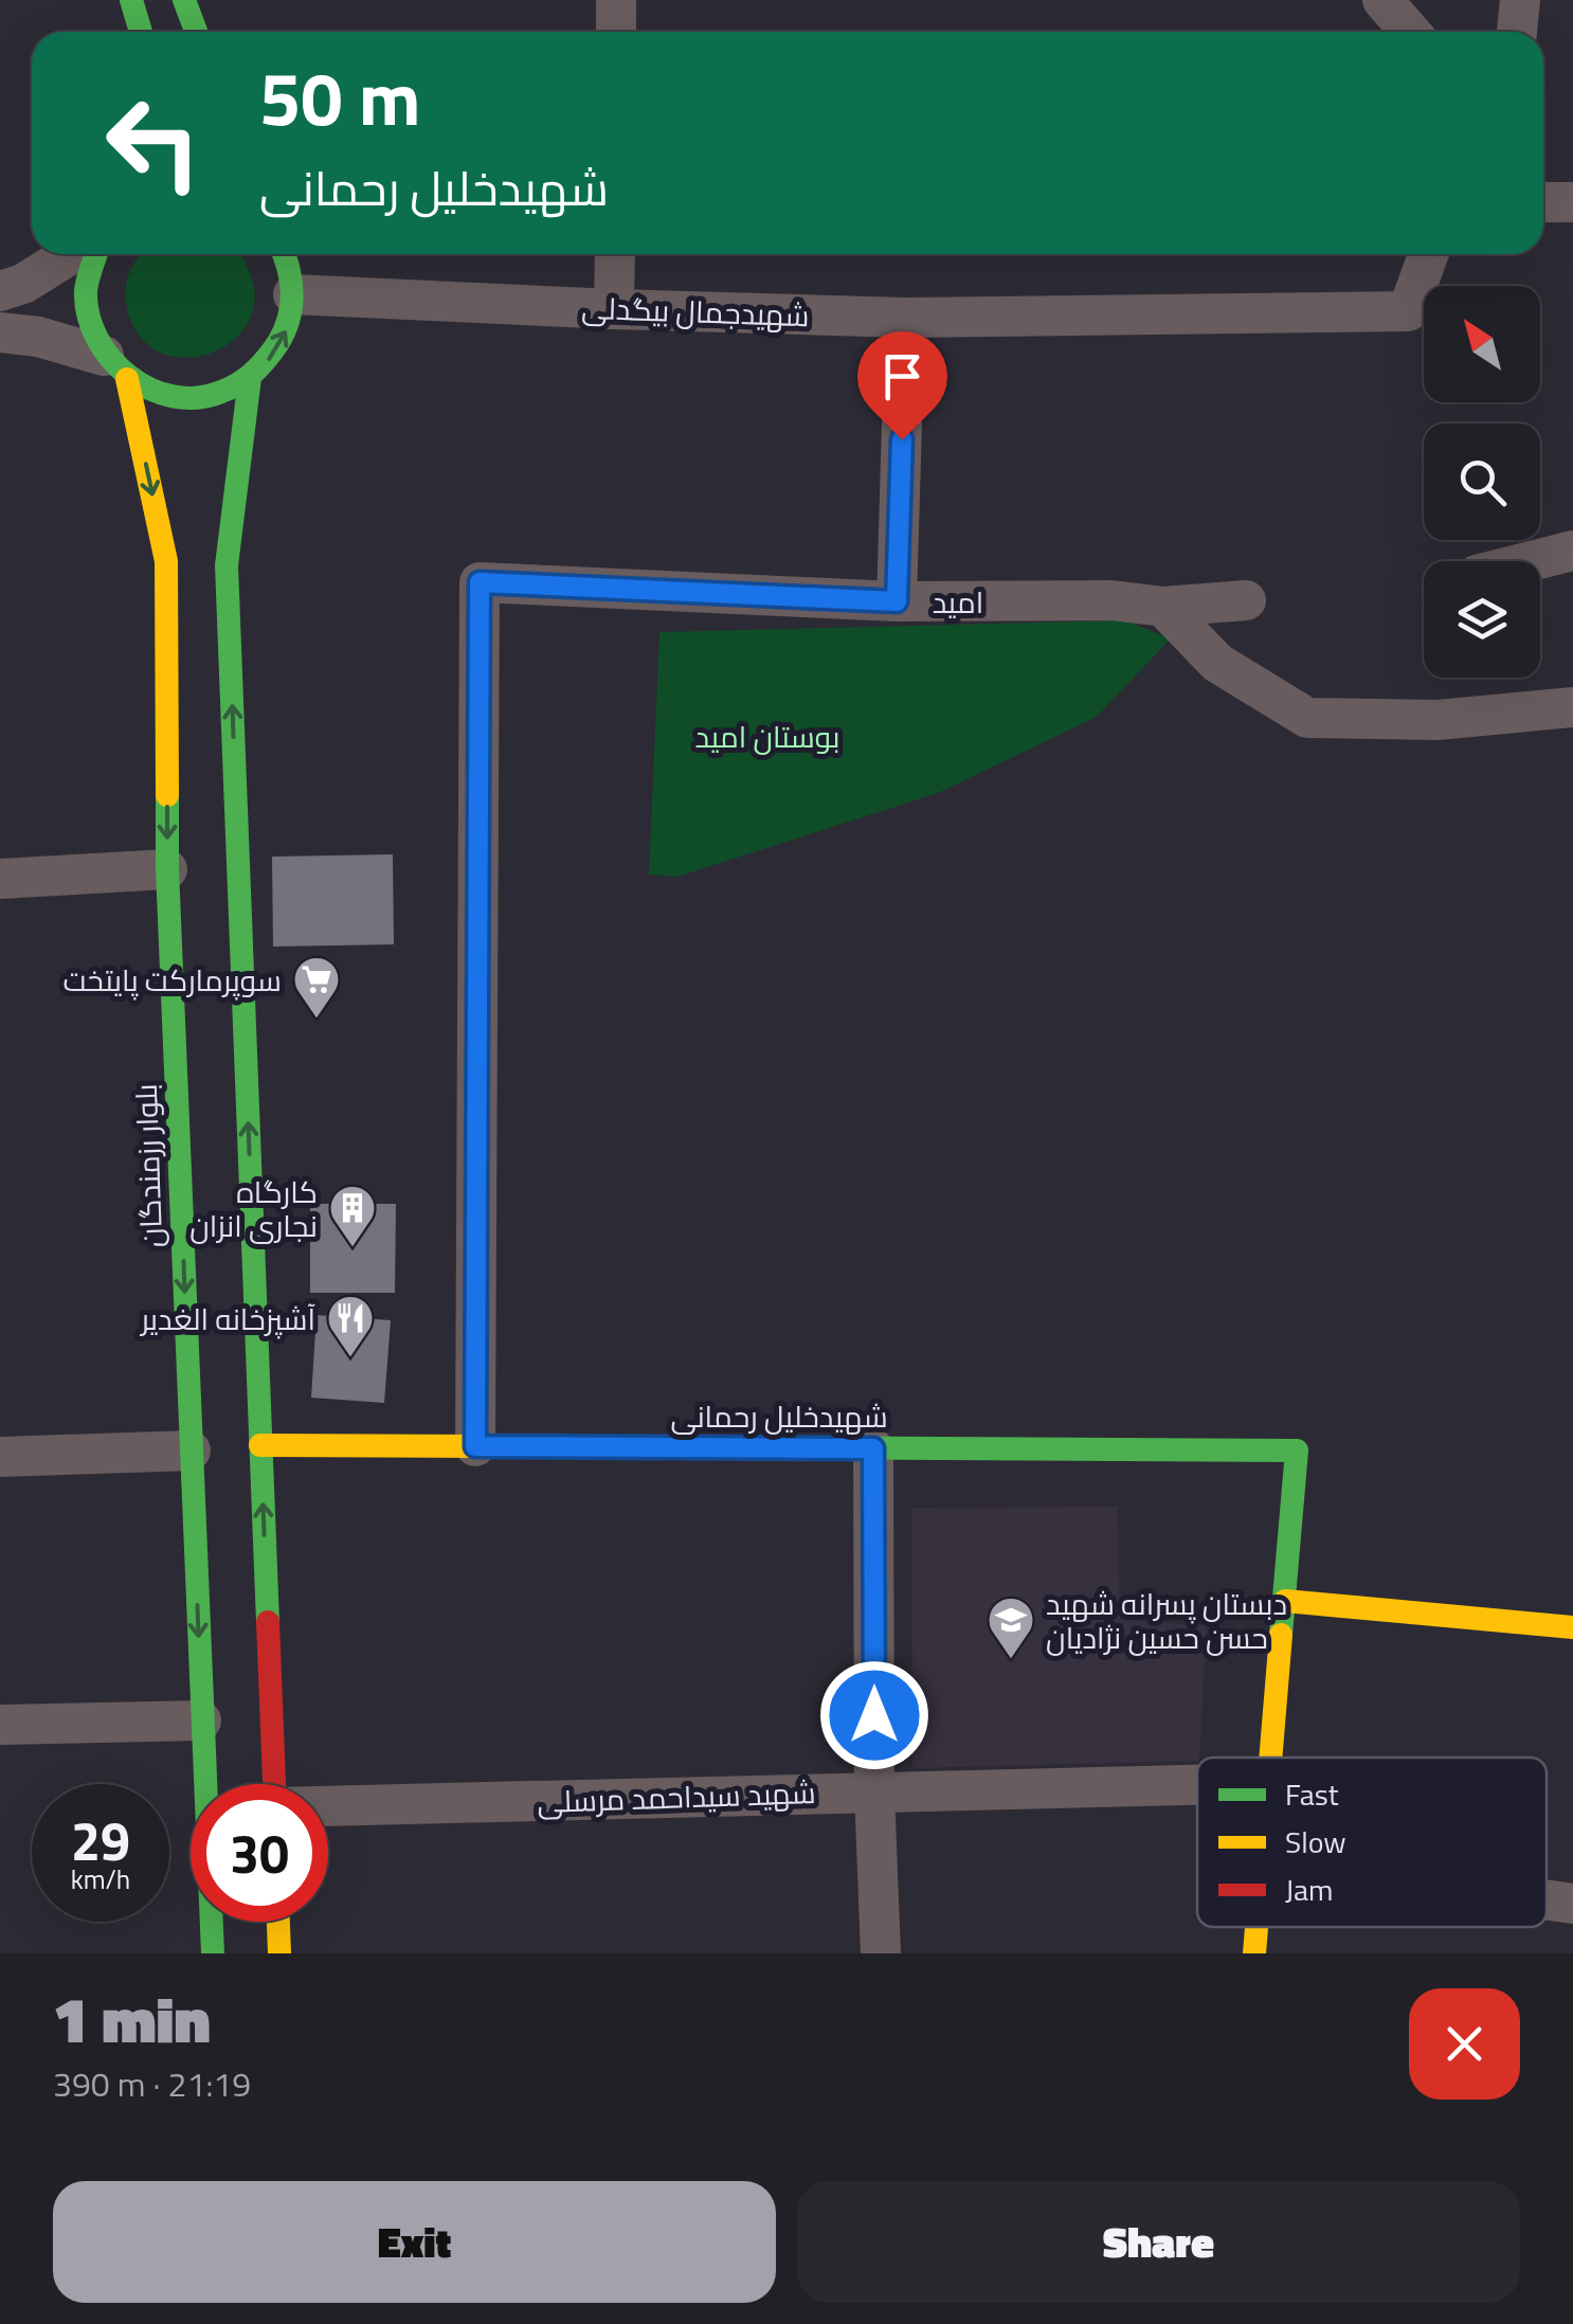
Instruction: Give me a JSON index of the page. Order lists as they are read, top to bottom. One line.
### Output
{"streets":{"main road":["بلوار رزمندگان","شهیدخلیل رحمانی"],"street":["شهیدجمال بیگدلی","امید","شهید سیداحمد مرسلی"]},"crossings":[["امید","شهیدخلیل رحمانی"]],"parks":["بوستان امید"],"places":{"supermarket":["سوپرمارکت پایتخت"],"building":["کارگاه نجاری انزان"],"restaurant":["آشپزخانه الغدیر"],"school or university":["دبستان پسرانه شهید حسن حسین نژادیان"]},"legend":["Fast","Slow","Jam"],"north":"top left","page":{"turn":["50 m","شهیدخلیل رحمانی"],"speed":"29 km/h","limit":"30","heading":["1 min","390 m · 21:19"],"buttons":["Exit","Share"]}}
